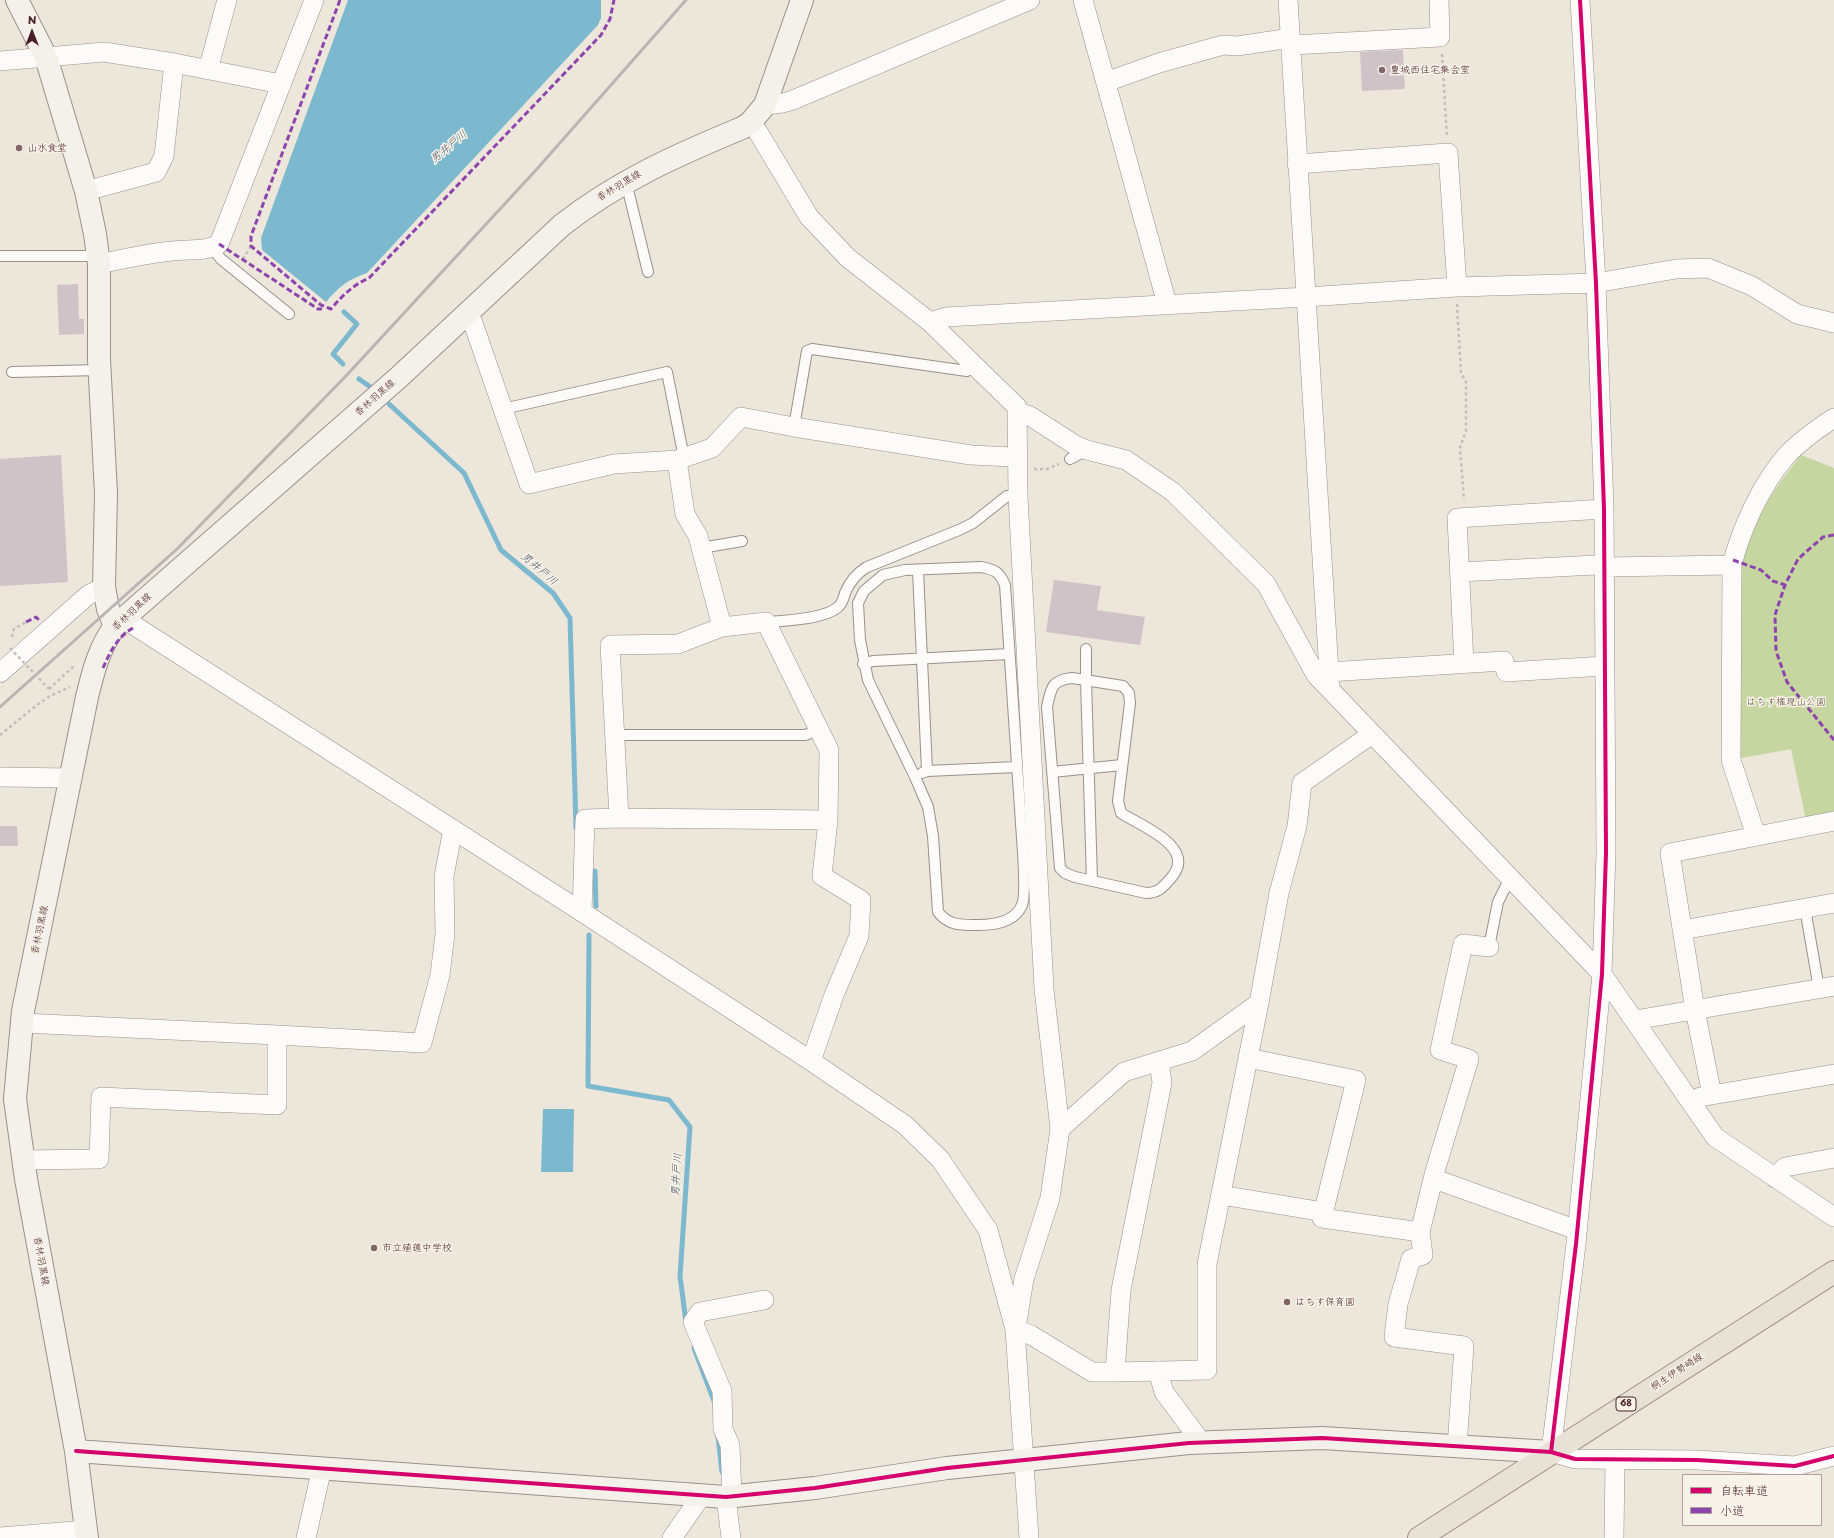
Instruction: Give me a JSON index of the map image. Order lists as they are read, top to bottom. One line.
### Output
{"streets":{"main road":["桐生伊勢崎線","68"],"street":["香林羽黒線"]},"water":["男井戸川"],"parks":["はちす権現山公園"],"places":["豊城西住宅集会室","山水食堂","市立殖蓮中学校","はちす保育園"],"legend":["自転車道","小道"],"north":"top"}
